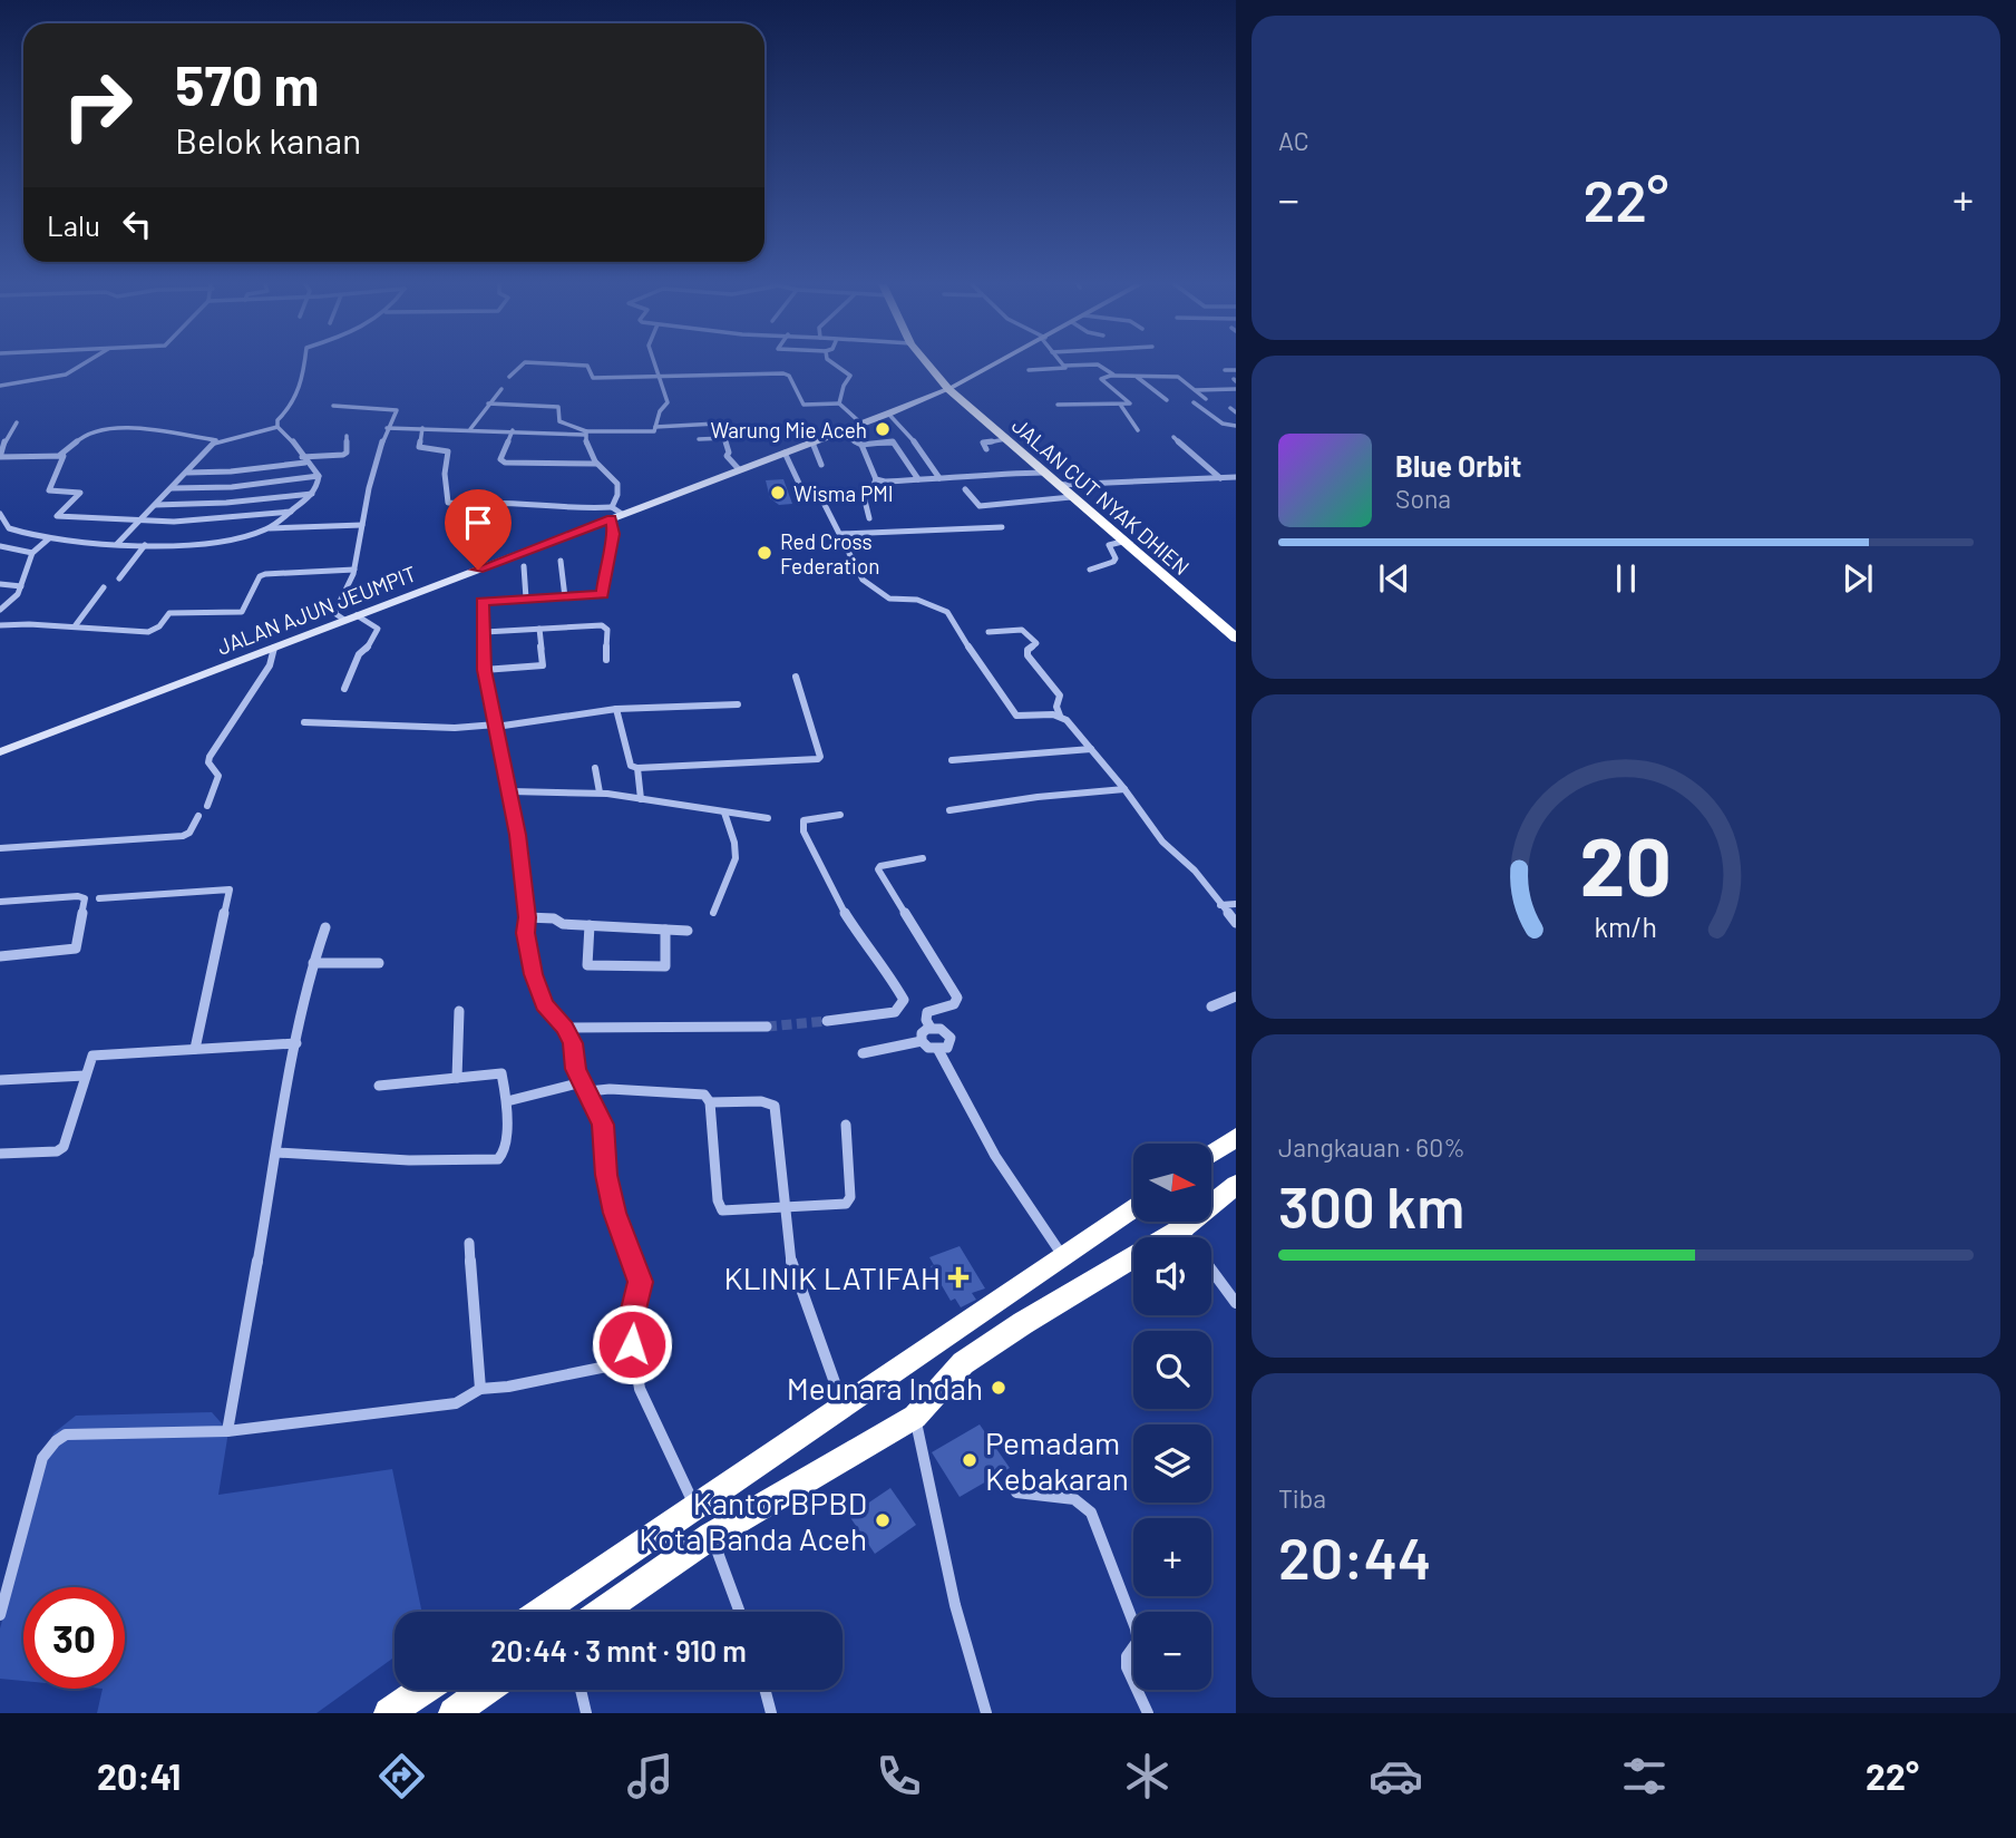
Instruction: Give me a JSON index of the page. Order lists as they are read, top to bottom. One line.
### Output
{"streets":{"highway":["JALAN CUT NYAK DHIEN"],"street":["JALAN AJUN JEUMPIT"]},"crossings":[["JALAN CUT NYAK DHIEN","JALAN AJUN JEUMPIT"]],"places":{"other":["Warung Mie Aceh","Wisma PMI","Red Cross Federation","Meunara Indah","Pemadam Kebakaran","Kantor BPBD Kota Banda Aceh"],"health":["KLINIK LATIFAH"]},"north":"right","page":{"tile":["AC",["Jangkauan · 60%","300 km"],["Tiba","20:44"]],"turn":["570 m","Belok kanan"],"heat":["−","22°","+"],"then":"Lalu","song":["Blue Orbit","Sona"],"map_buttons":["+","−"],"limit":"30","trip":"20:44 · 3 mnt · 910 m","tabs":["20:41","22°"],"gauge":["20","km/h"]}}
